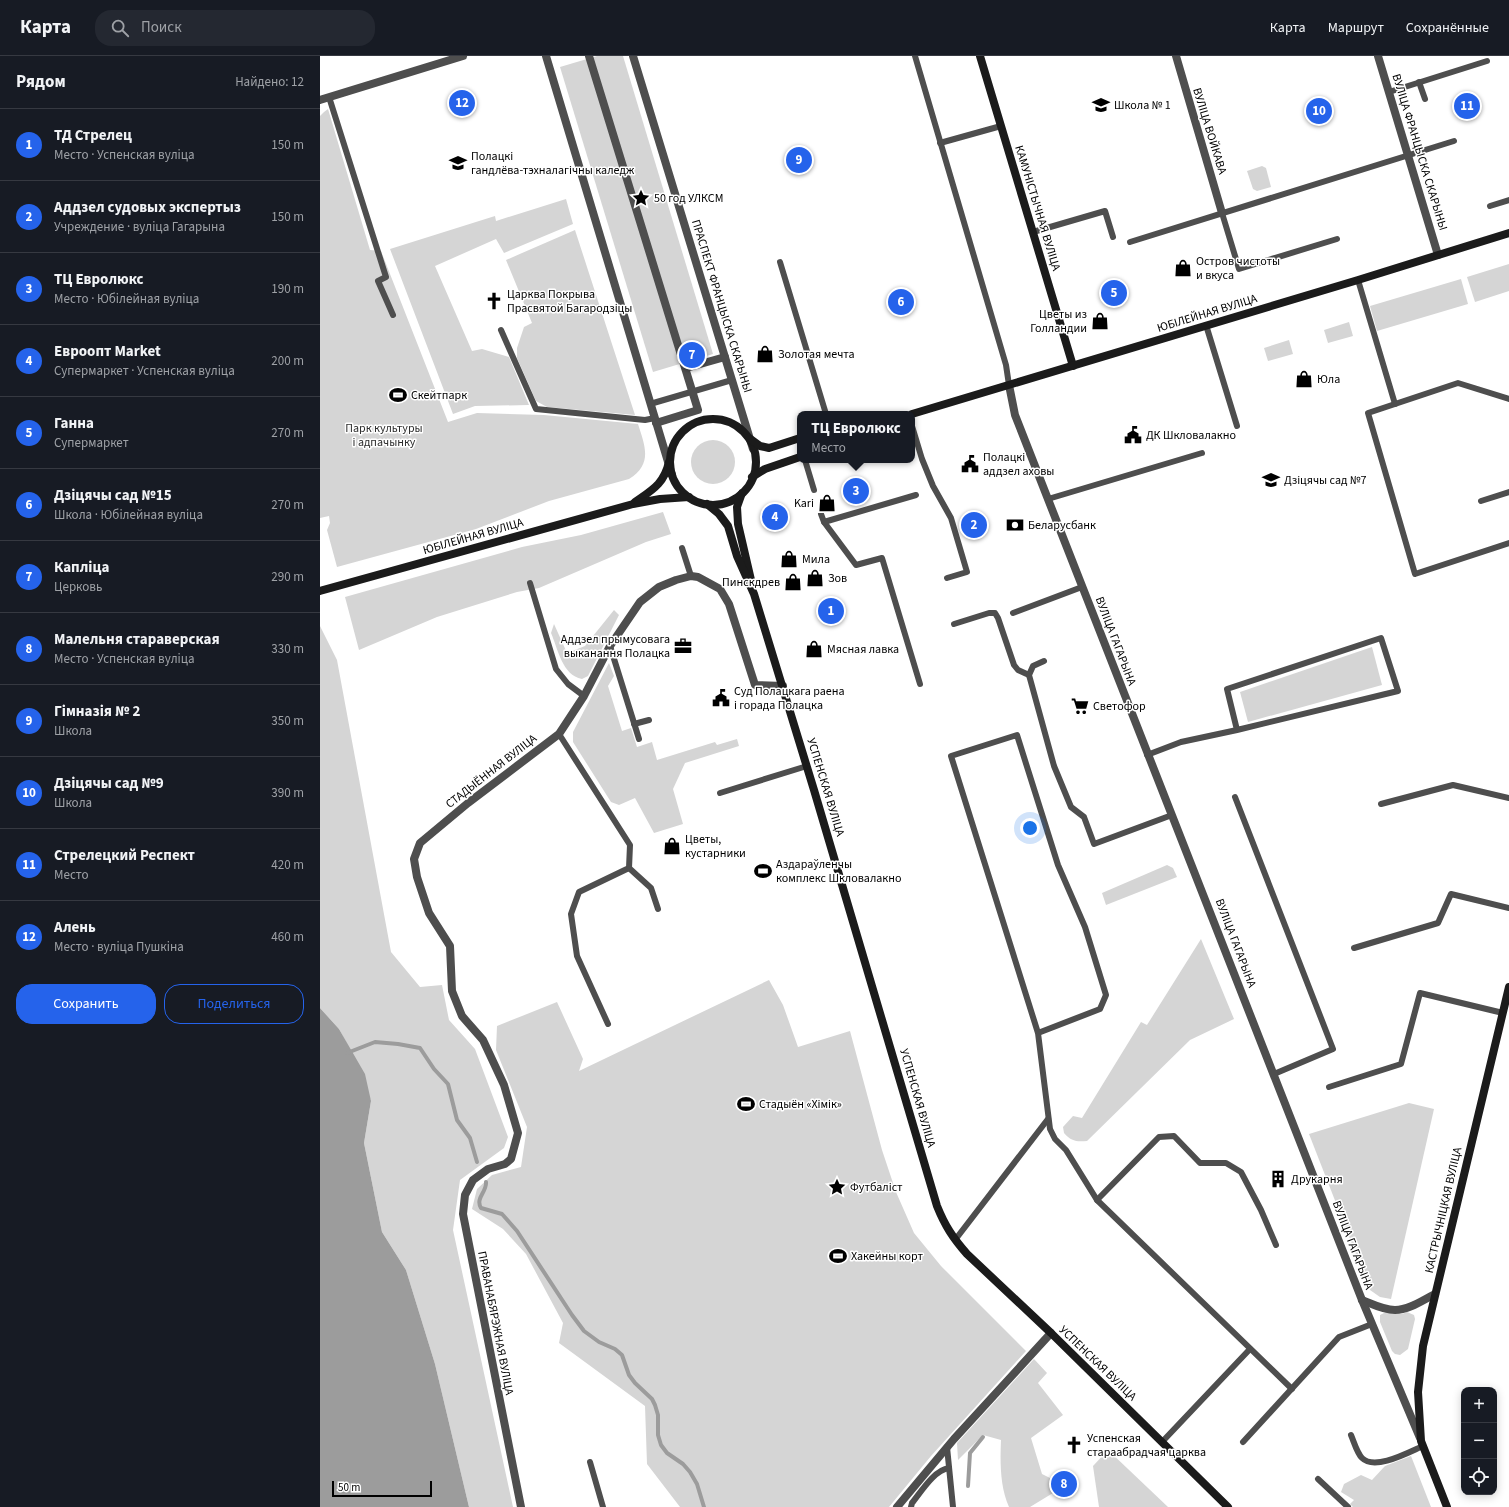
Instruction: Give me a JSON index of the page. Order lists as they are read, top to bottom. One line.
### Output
{"streets":{"main road":["КАМУНІСТЫЧНАЯ ВУЛІЦА","ЮБІЛЕЙНАЯ ВУЛІЦА","ВУЛІЦА ГАГАРЫНА","УСПЕНСКАЯ ВУЛІЦА","КАСТРЫЧНІЦКАЯ ВУЛІЦА"],"street":["ВУЛІЦА ВОЙКАВА","ВУЛІЦА ФРАНЦЫСКА СКАРЫНЫ","ПРАСПЕКТ ФРАНЦЫСКА СКАРЫНЫ","СТАДЫЁННАЯ ВУЛІЦА","ПРАВАНАБЯРЭЖНАЯ ВУЛІЦА"]},"crossings":[["ВУЛІЦА ФРАНЦЫСКА СКАРЫНЫ","ЮБІЛЕЙНАЯ ВУЛІЦА"],["КАМУНІСТЫЧНАЯ ВУЛІЦА","ЮБІЛЕЙНАЯ ВУЛІЦА"],["ПРАСПЕКТ ФРАНЦЫСКА СКАРЫНЫ","ЮБІЛЕЙНАЯ ВУЛІЦА"],["ПРАСПЕКТ ФРАНЦЫСКА СКАРЫНЫ","УСПЕНСКАЯ ВУЛІЦА"],["ЮБІЛЕЙНАЯ ВУЛІЦА","ВУЛІЦА ГАГАРЫНА"],["ЮБІЛЕЙНАЯ ВУЛІЦА","УСПЕНСКАЯ ВУЛІЦА"],["ВУЛІЦА ГАГАРЫНА","КАСТРЫЧНІЦКАЯ ВУЛІЦА"],["СТАДЫЁННАЯ ВУЛІЦА","ПРАВАНАБЯРЭЖНАЯ ВУЛІЦА"]],"parks":["Парк культуры і адпачынку"],"places":{"school or university":["Школа № 1","Полацкі гандлёва-тэхналагічны каледж","Дзіцячы сад №7"],"place":["50 год УЛКСМ","Футбаліст"],"shop":["Остров чистоты и вкуса","Цветы из Голландии","Золотая мечта","Юла","Kari","Мила","Зов","Пинскдрев","Мясная лавка","Цветы, кустарники"],"church":["Царква Покрыва Прасвятой Багародзіцы","Успенская стараабрадчая царква"],"sports":["Скейтпарк","Аздараўленчы комплекс Шкловалакно","Стадыён «Хімік»","Хакейны корт"],"public building":["ДК Шкловалакно","Полацкі аддзел аховы","Суд Полацкага раена і горада Полацка"],"bank":["Беларусбанк"],"office":["Аддзел прымусовага выканання Полацка"],"supermarket":["Светофор"],"building":["Друкарня"]},"scale_bar":"50 m","page":{"header":"Карта","search":"Поиск","nav":["Карта","Маршрут","Сохранённые"],"heading":["Рядом","Найдено: 12"],"pins":["12","11","10","9","5","6","7","3","4","2","1","8"],"list":[{"mark":"1","name":"ТД Стрелец","note":"Место · Успенская вуліца","value":"150 m"},{"mark":"2","name":"Аддзел судовых экспертыз","note":"Учреждение · вуліца Гагарына","value":"150 m"},{"mark":"3","name":"ТЦ Евролюкс","note":"Место · Юбілейная вуліца","value":"190 m"},{"mark":"4","name":"Евроопт Market","note":"Супермаркет · Успенская вуліца","value":"200 m"},{"mark":"5","name":"Ганна","note":"Супермаркет","value":"270 m"},{"mark":"6","name":"Дзіцячы сад №15","note":"Школа · Юбілейная вуліца","value":"270 m"},{"mark":"7","name":"Капліца","note":"Церковь","value":"290 m"},{"mark":"8","name":"Малельня стараверская","note":"Место · Успенская вуліца","value":"330 m"},{"mark":"9","name":"Гімназія № 2","note":"Школа","value":"350 m"},{"mark":"10","name":"Дзіцячы сад №9","note":"Школа","value":"390 m"},{"mark":"11","name":"Стрелецкий Респект","note":"Место","value":"420 m"},{"mark":"12","name":"Алень","note":"Место · вуліца Пушкіна","value":"460 m"}],"popup":["ТЦ Евролюкс","Место"],"buttons":["Сохранить","Поделиться"],"map_buttons":["+","−"],"scale":"50 m"}}
